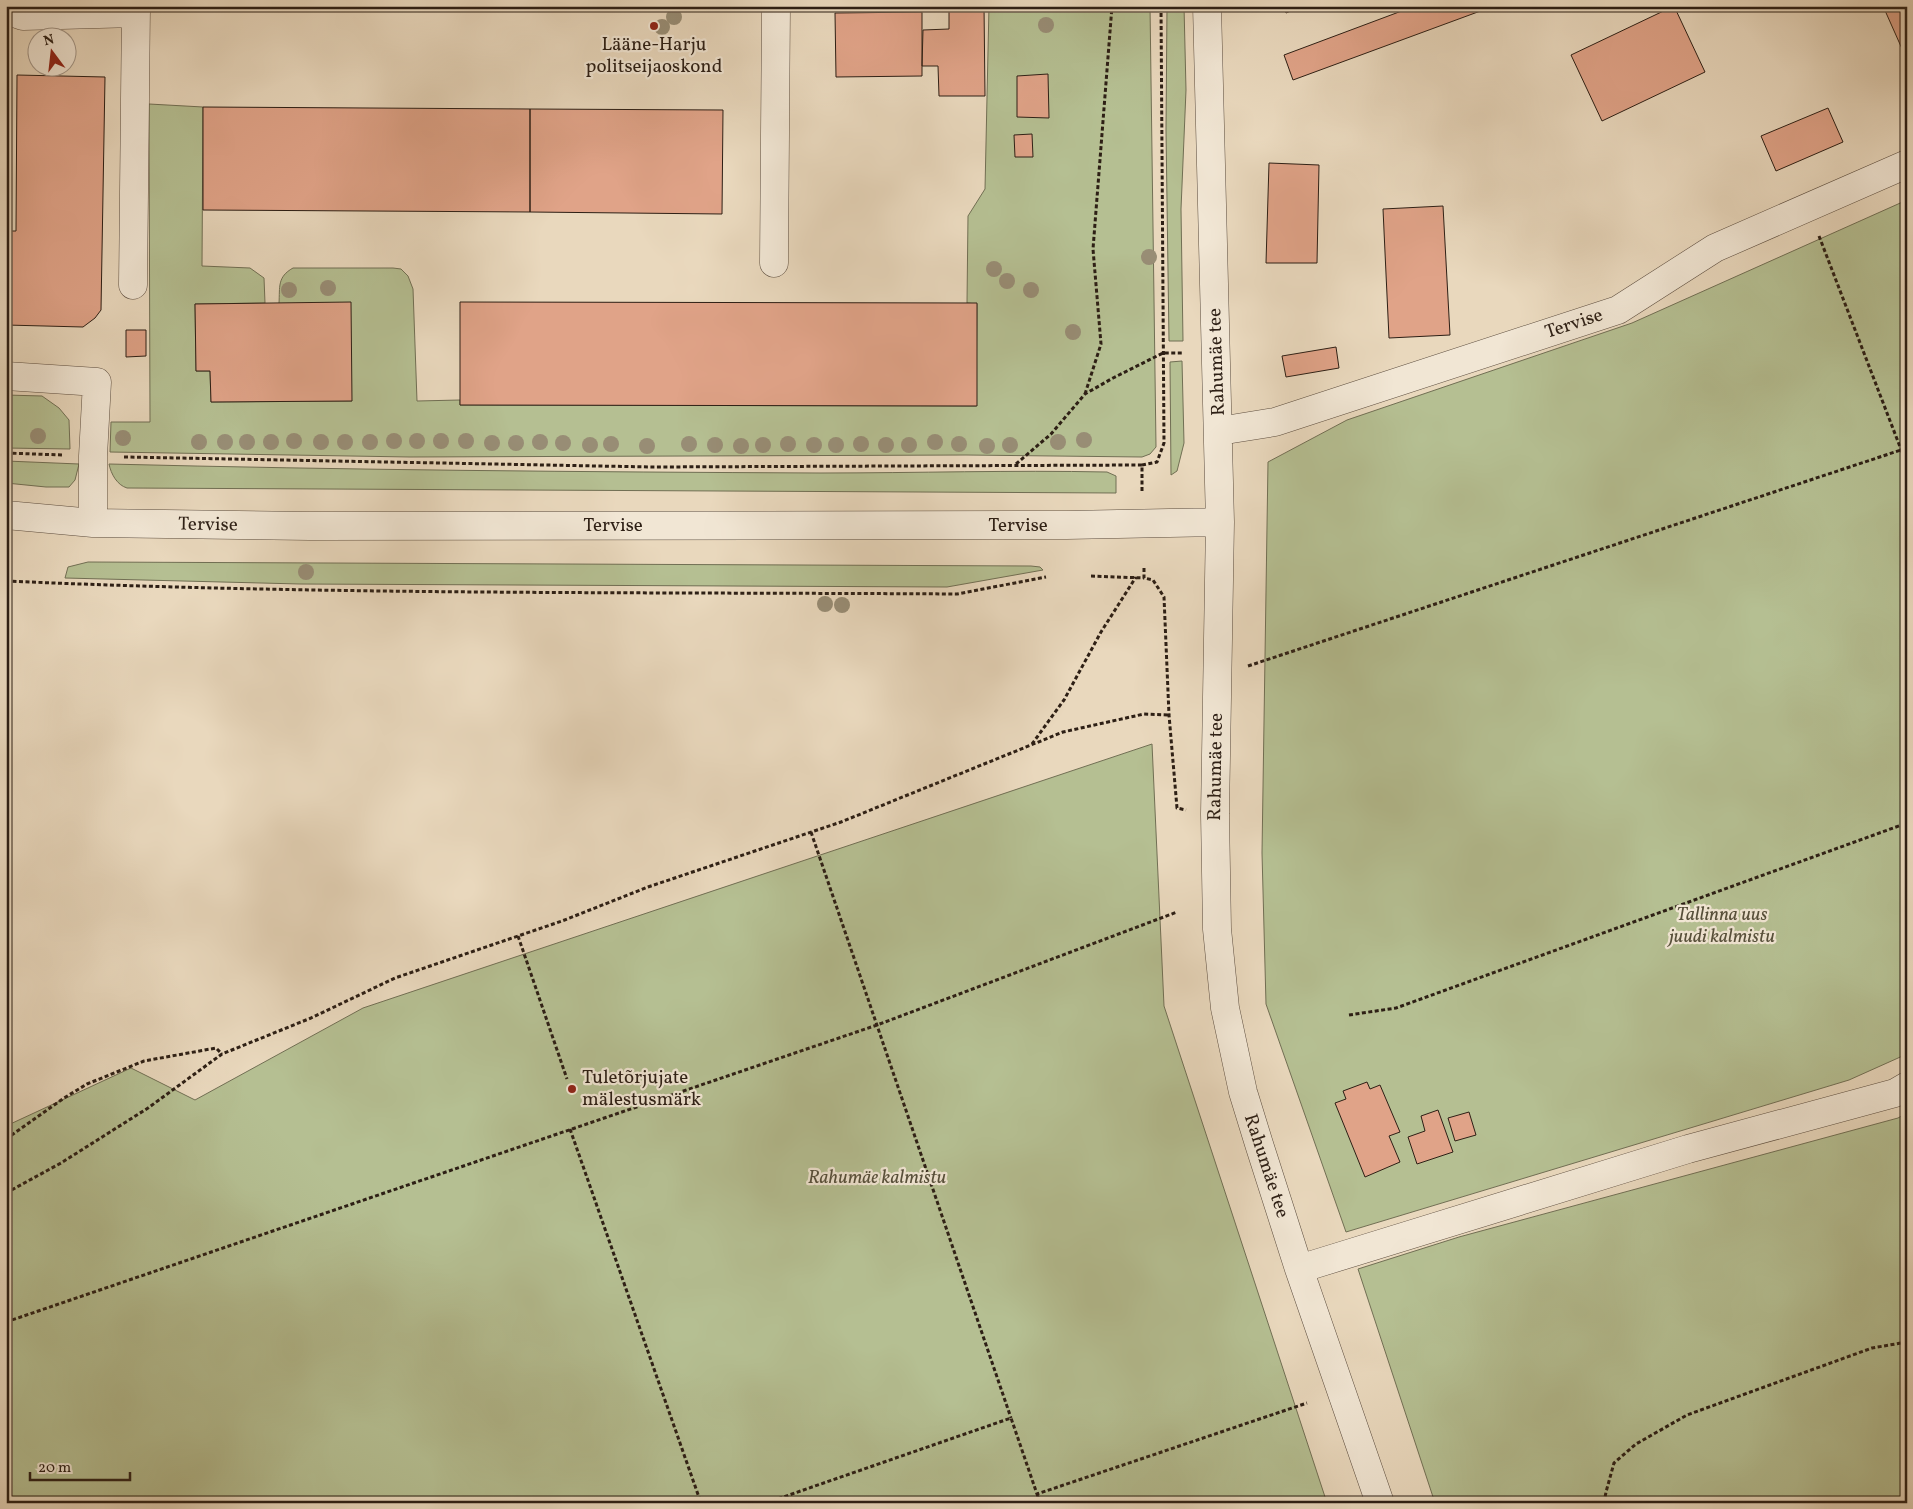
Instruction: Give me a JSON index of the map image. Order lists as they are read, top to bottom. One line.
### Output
{"streets":{"street":["Tervise","Rahumäe tee"]},"crossings":[["Tervise","Rahumäe tee"]],"parks":["Tallinna uus juudi kalmistu","Rahumäe kalmistu"],"places":["Lääne-Harju politseijaoskond","Tuletõrjujate mälestusmärk"],"scale_bar":"20 m","north":"top"}
